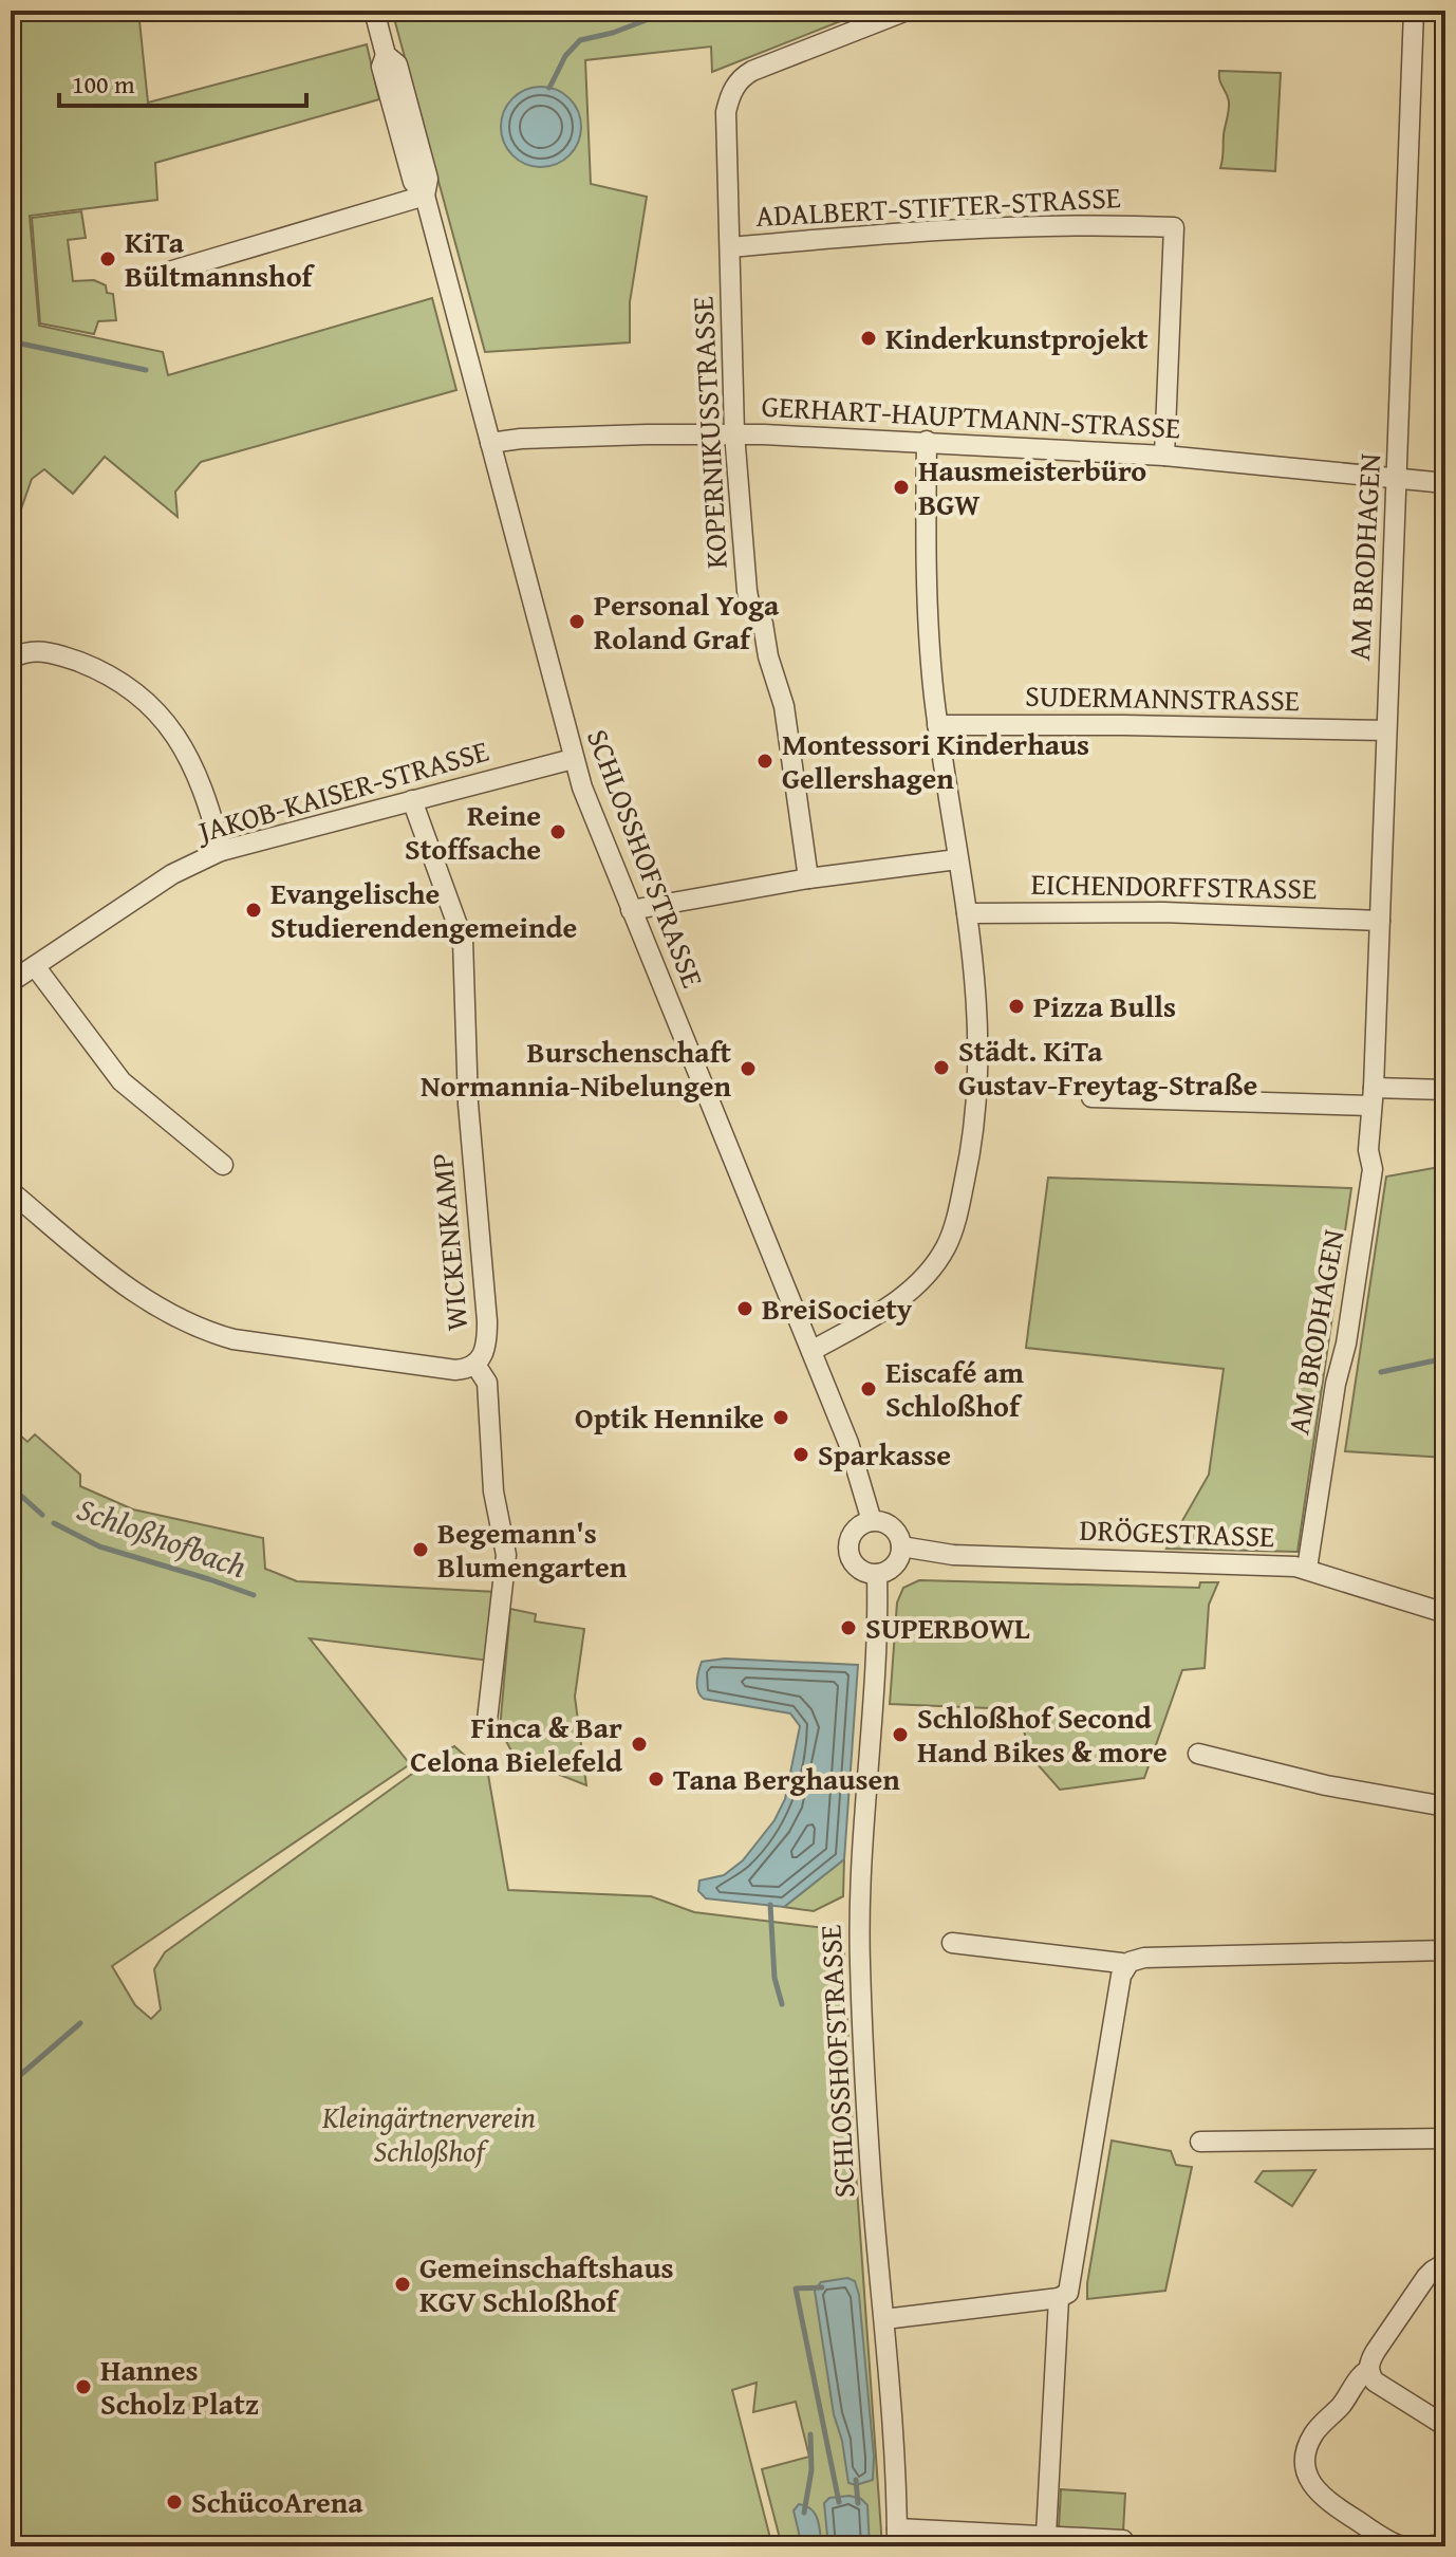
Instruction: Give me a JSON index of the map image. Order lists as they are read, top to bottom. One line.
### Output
{"streets":{"street":["ADALBERT-STIFTER-STRASSE","GERHART-HAUPTMANN-STRASSE","KOPERNIKUSSTRASSE","AM BRODHAGEN","SUDERMANNSTRASSE","JAKOB-KAISER-STRASSE","SCHLOSSHOFSTRASSE","EICHENDORFFSTRASSE","WICKENKAMP","DRÖGESTRASSE"]},"crossings":[["ADALBERT-STIFTER-STRASSE","GERHART-HAUPTMANN-STRASSE"],["ADALBERT-STIFTER-STRASSE","KOPERNIKUSSTRASSE"],["GERHART-HAUPTMANN-STRASSE","KOPERNIKUSSTRASSE"],["GERHART-HAUPTMANN-STRASSE","AM BRODHAGEN"],["GERHART-HAUPTMANN-STRASSE","SCHLOSSHOFSTRASSE"],["AM BRODHAGEN","SUDERMANNSTRASSE"],["AM BRODHAGEN","EICHENDORFFSTRASSE"],["AM BRODHAGEN","DRÖGESTRASSE"],["JAKOB-KAISER-STRASSE","SCHLOSSHOFSTRASSE"],["JAKOB-KAISER-STRASSE","WICKENKAMP"],["SCHLOSSHOFSTRASSE","DRÖGESTRASSE"]],"water":["Schloßhofbach"],"parks":["Kleingärtnerverein Schloßhof"],"places":["KiTa Bültmannshof","Kinderkunstprojekt","Hausmeisterbüro BGW","Personal Yoga Roland Graf","Montessori Kinderhaus Gellershagen","Reine Stoffsache","Evangelische Studierendengemeinde","Pizza Bulls","Städt. KiTa Gustav-Freytag-Straße","Burschenschaft Normannia-Nibelungen","BreiSociety","Eiscafé am Schloßhof","Optik Hennike","Sparkasse","Begemann's Blumengarten","SUPERBOWL","Schloßhof Second Hand Bikes & more","Finca & Bar Celona Bielefeld","Tana Berghausen","Gemeinschaftshaus KGV Schloßhof","Hannes Scholz Platz","SchücoArena"],"scale_bar":"100 m"}
